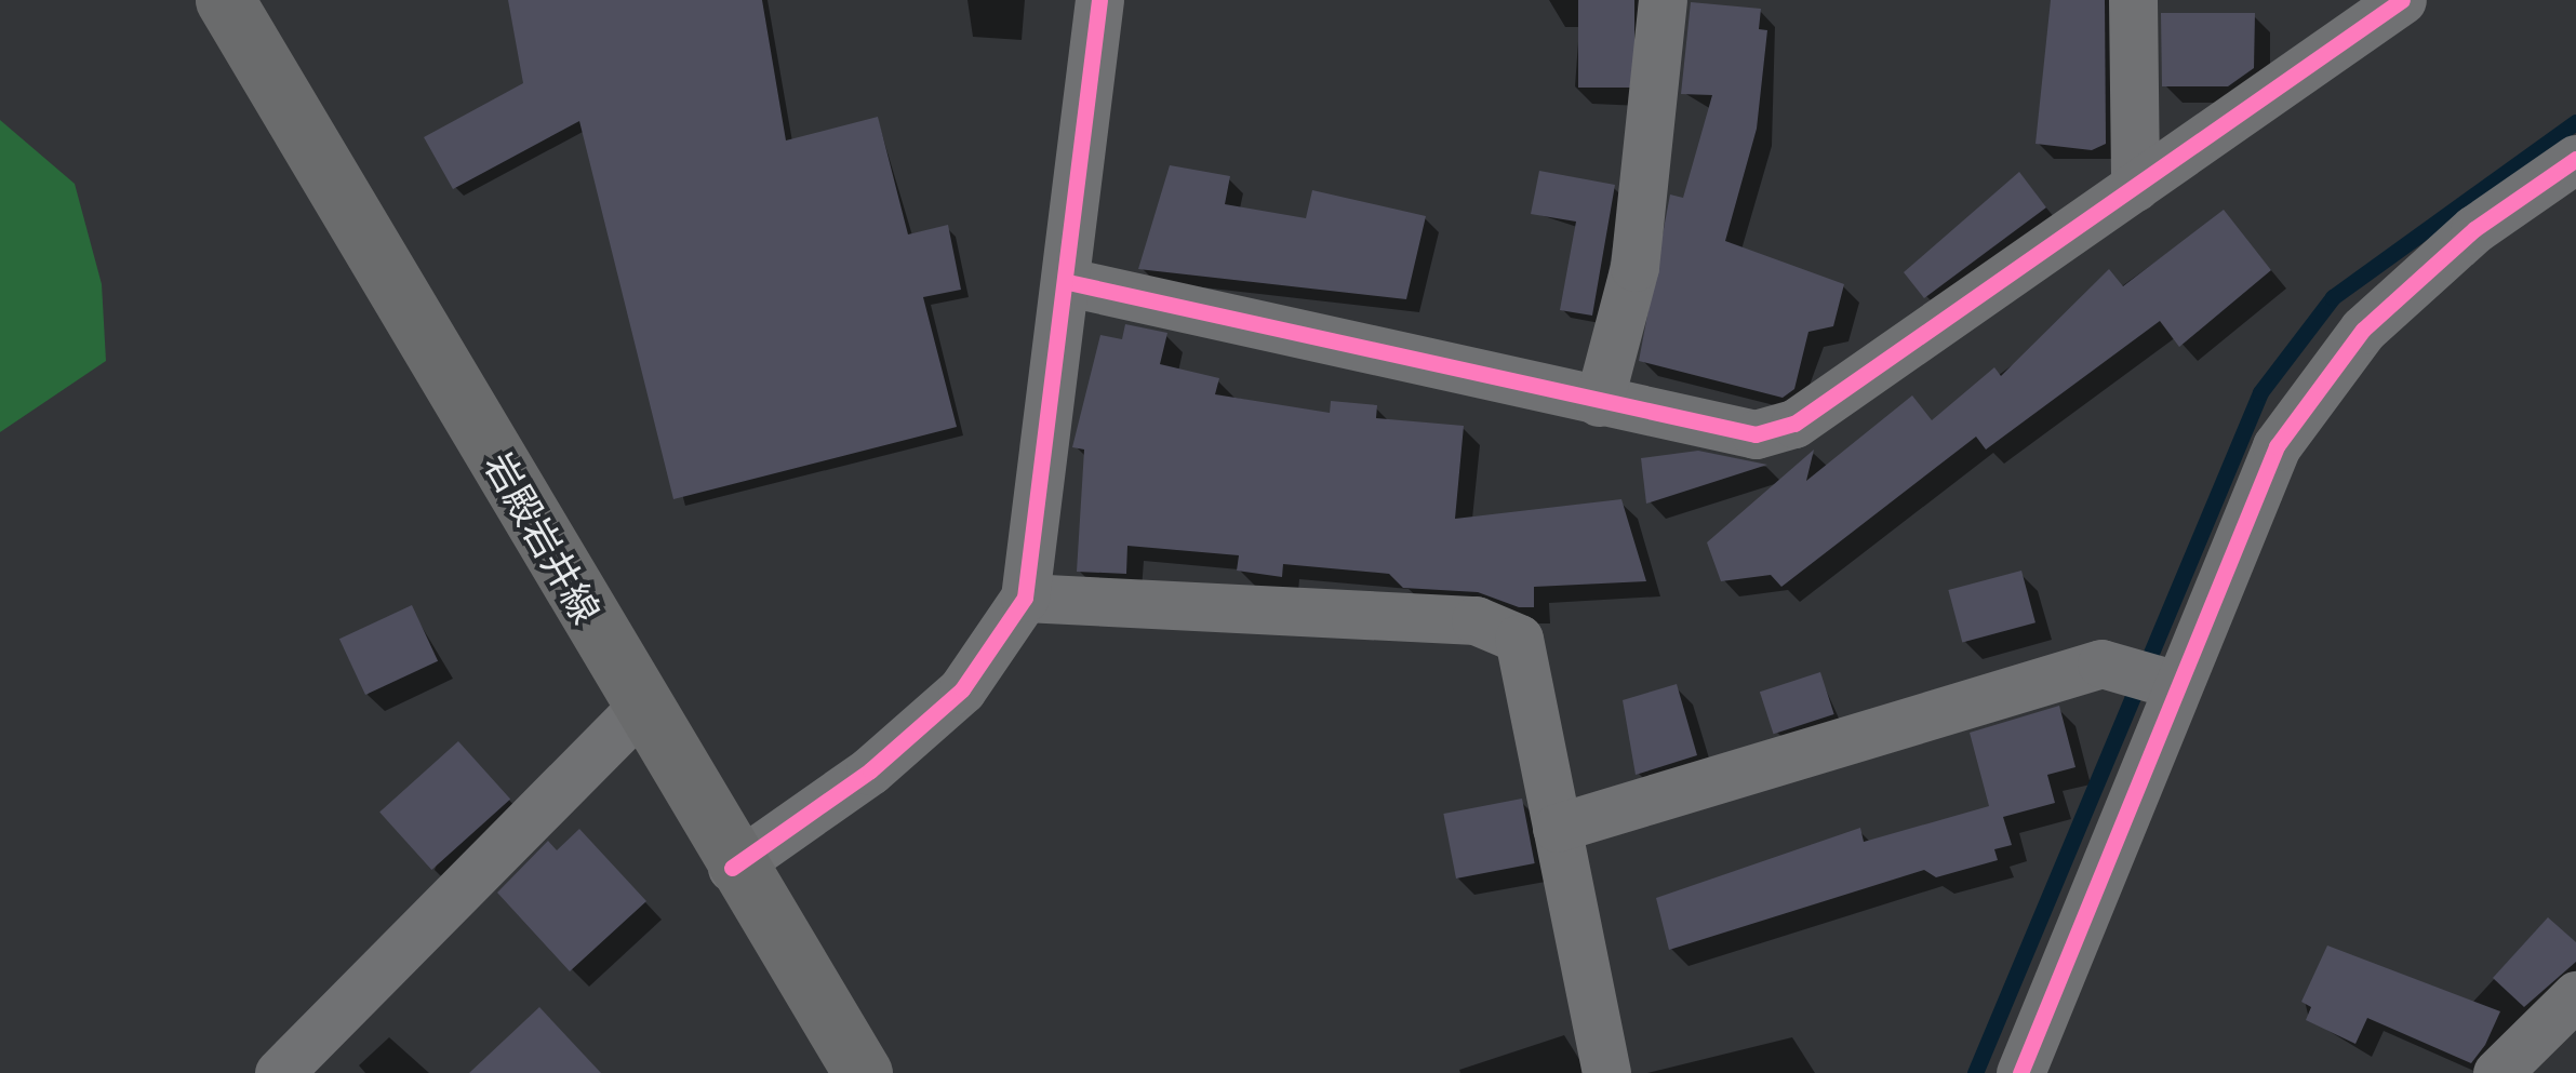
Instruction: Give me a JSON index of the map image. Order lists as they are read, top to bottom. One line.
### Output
{"streets":{"main road":["岩殿岩井線"]}}
